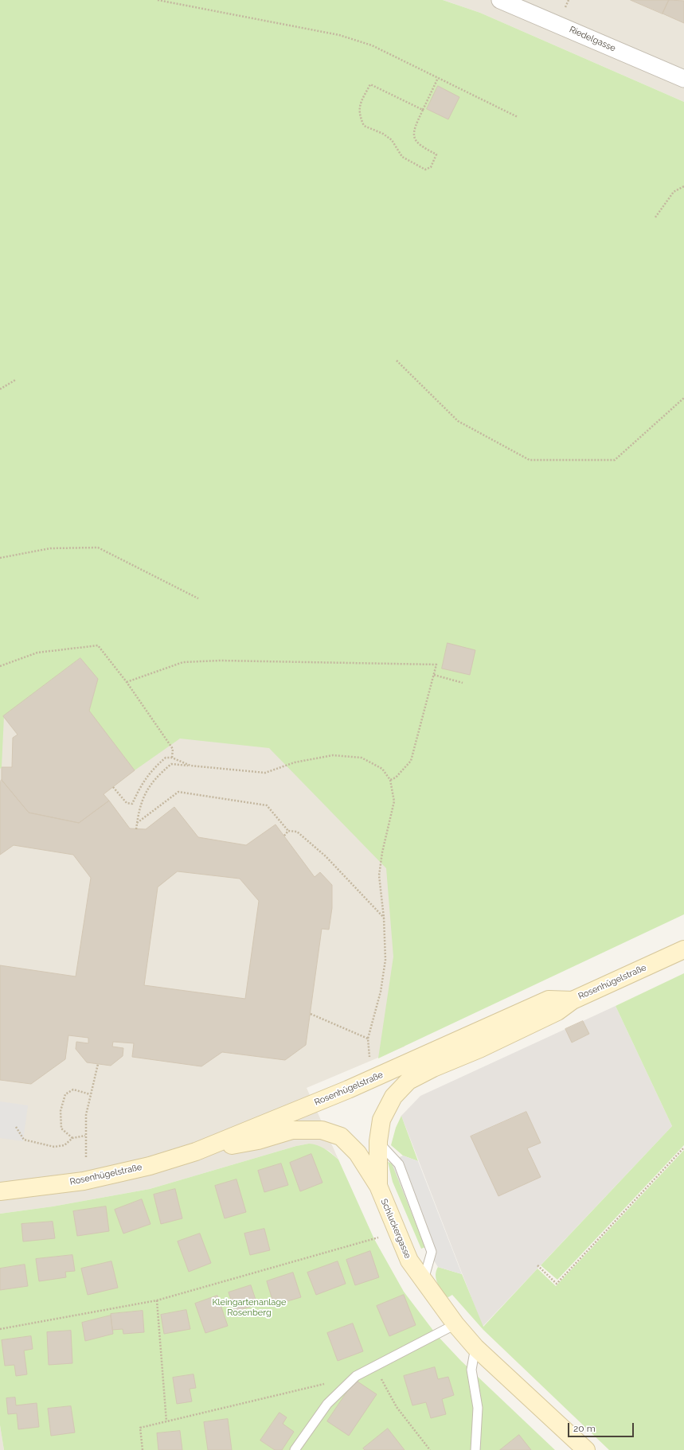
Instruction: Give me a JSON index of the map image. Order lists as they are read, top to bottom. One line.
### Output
{"streets":{"main road":["Rosenhügelstraße","Schluckergasse"],"street":["Riedelgasse"]},"crossings":[["Rosenhügelstraße","Schluckergasse"]],"parks":["Kleingartenanlage Rosenberg"],"scale_bar":"20 m"}
